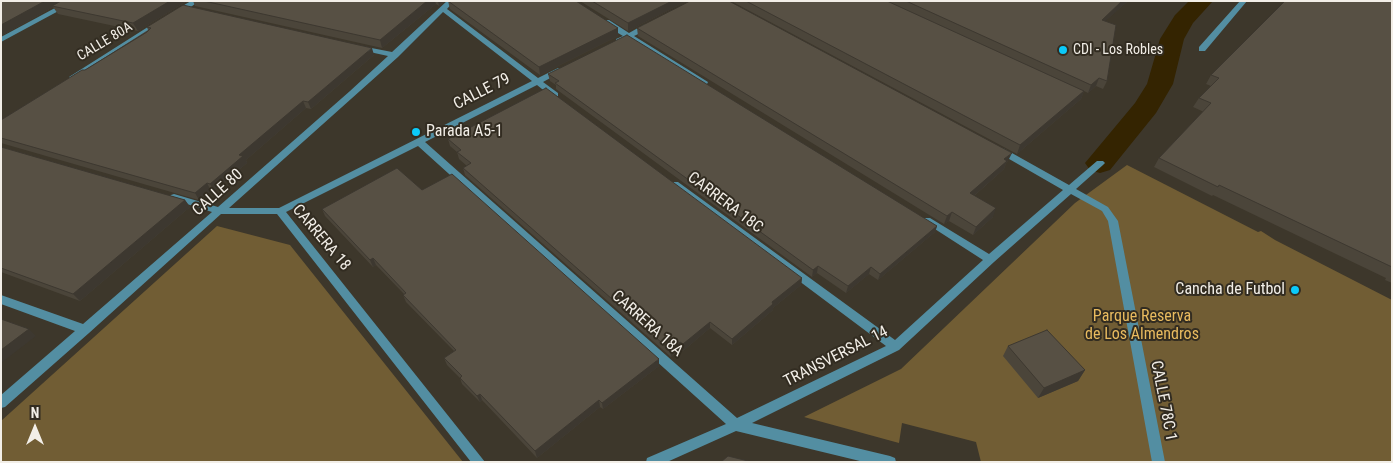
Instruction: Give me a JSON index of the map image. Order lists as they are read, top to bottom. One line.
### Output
{"streets":{"street":["CALLE 80A","CALLE 79","CALLE 80","CARRERA 18C","CARRERA 18","CARRERA 18A","TRANSVERSAL 14","CALLE 78C 1"]},"crossings":[["CALLE 79","CARRERA 18"],["CALLE 79","CARRERA 18A"],["CALLE 80","CARRERA 18"],["CARRERA 18C","TRANSVERSAL 14"],["CARRERA 18A","TRANSVERSAL 14"],["TRANSVERSAL 14","CALLE 78C 1"]],"parks":["Parque Reserva de Los Almendros"],"places":["CDI - Los Robles","Parada A5-1","Cancha de Futbol"],"north":"top"}
